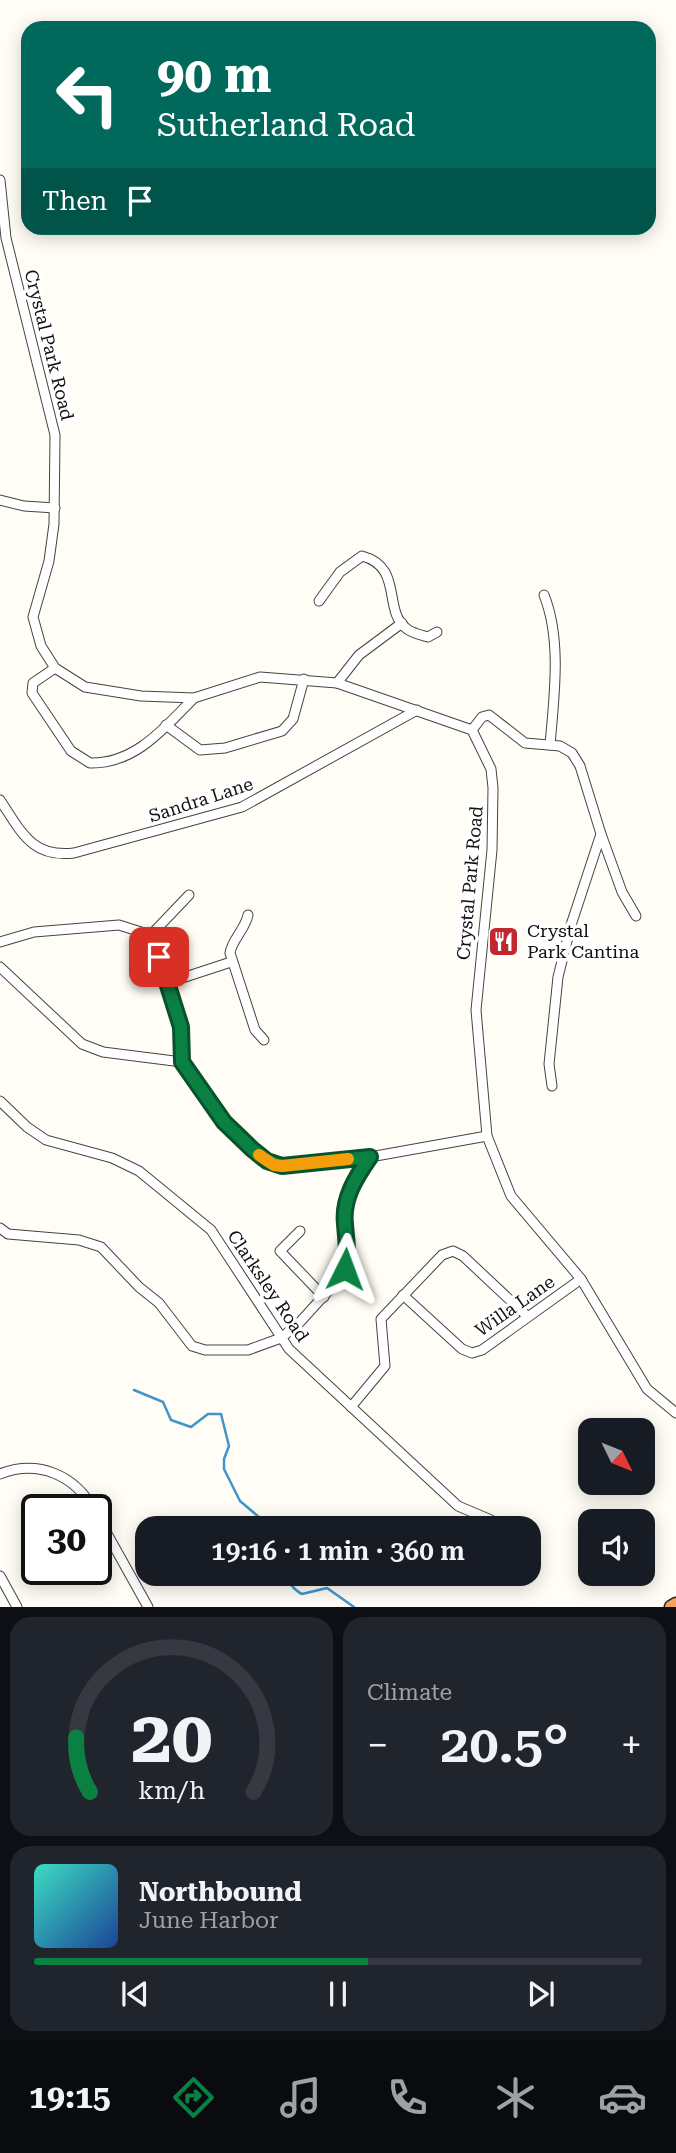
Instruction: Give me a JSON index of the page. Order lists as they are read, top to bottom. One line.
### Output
{"streets":{"street":["Crystal Park Road","Sandra Lane","Clarksley Road","Willa Lane"]},"crossings":[["Crystal Park Road","Willa Lane"]],"places":{"restaurant":["Crystal Park Cantina"]},"north":"bottom right","page":{"turn":["90 m","Sutherland Road"],"then":"Then","limit":"30","trip":"19:16 · 1 min · 360 m","tile":"Climate","heat":["−","20.5°","+"],"song":["Northbound","June Harbor"],"tabs":"19:15","gauge":["20","km/h"]}}
